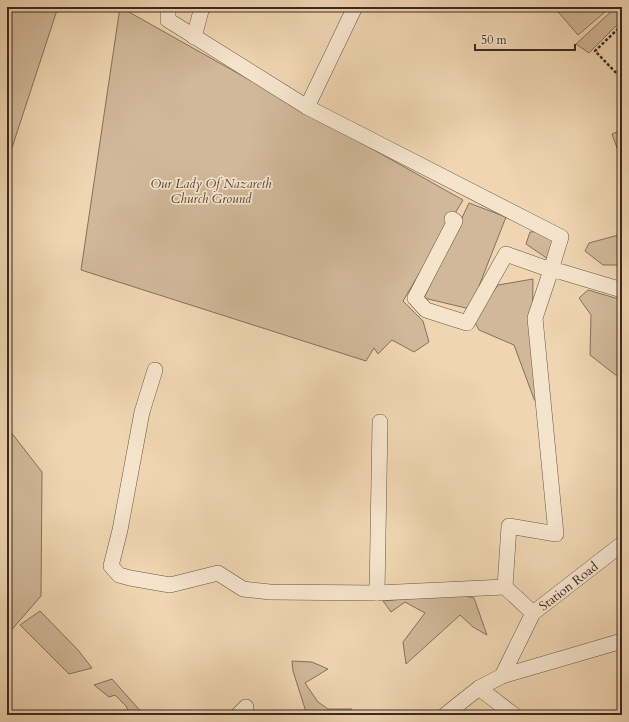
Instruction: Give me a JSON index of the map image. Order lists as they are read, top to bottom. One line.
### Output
{"streets":{"street":["Station Road"]},"parks":["Our Lady Of Nazareth Church Ground"],"scale_bar":"50 m"}
